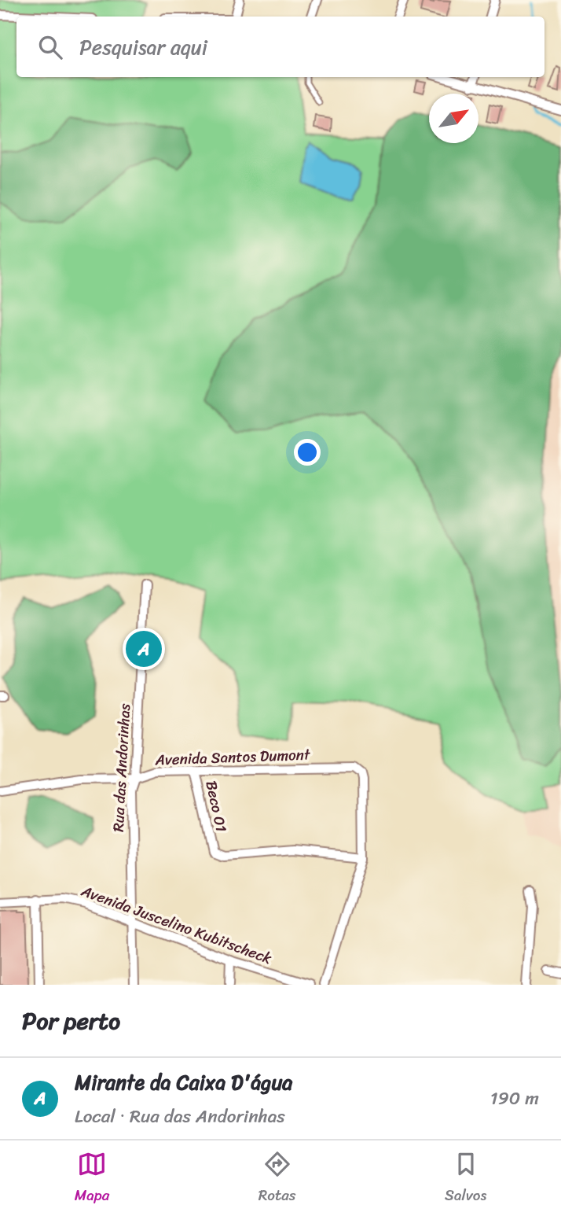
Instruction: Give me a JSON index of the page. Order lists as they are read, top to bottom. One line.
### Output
{"streets":{"street":["Avenida Santos Dumont","Rua das Andorinhas","Beco 01","Avenida Juscelino Kubitscheck"]},"crossings":[["Avenida Santos Dumont","Rua das Andorinhas"],["Avenida Santos Dumont","Beco 01"],["Rua das Andorinhas","Avenida Juscelino Kubitscheck"]],"north":"top right","page":{"search":"Pesquisar aqui","pins":"A","heading":"Por perto","list":[{"mark":"A","name":"Mirante da Caixa D'água","note":"Local · Rua das Andorinhas","value":"190 m"}],"nav":["Mapa","Rotas","Salvos"]}}
